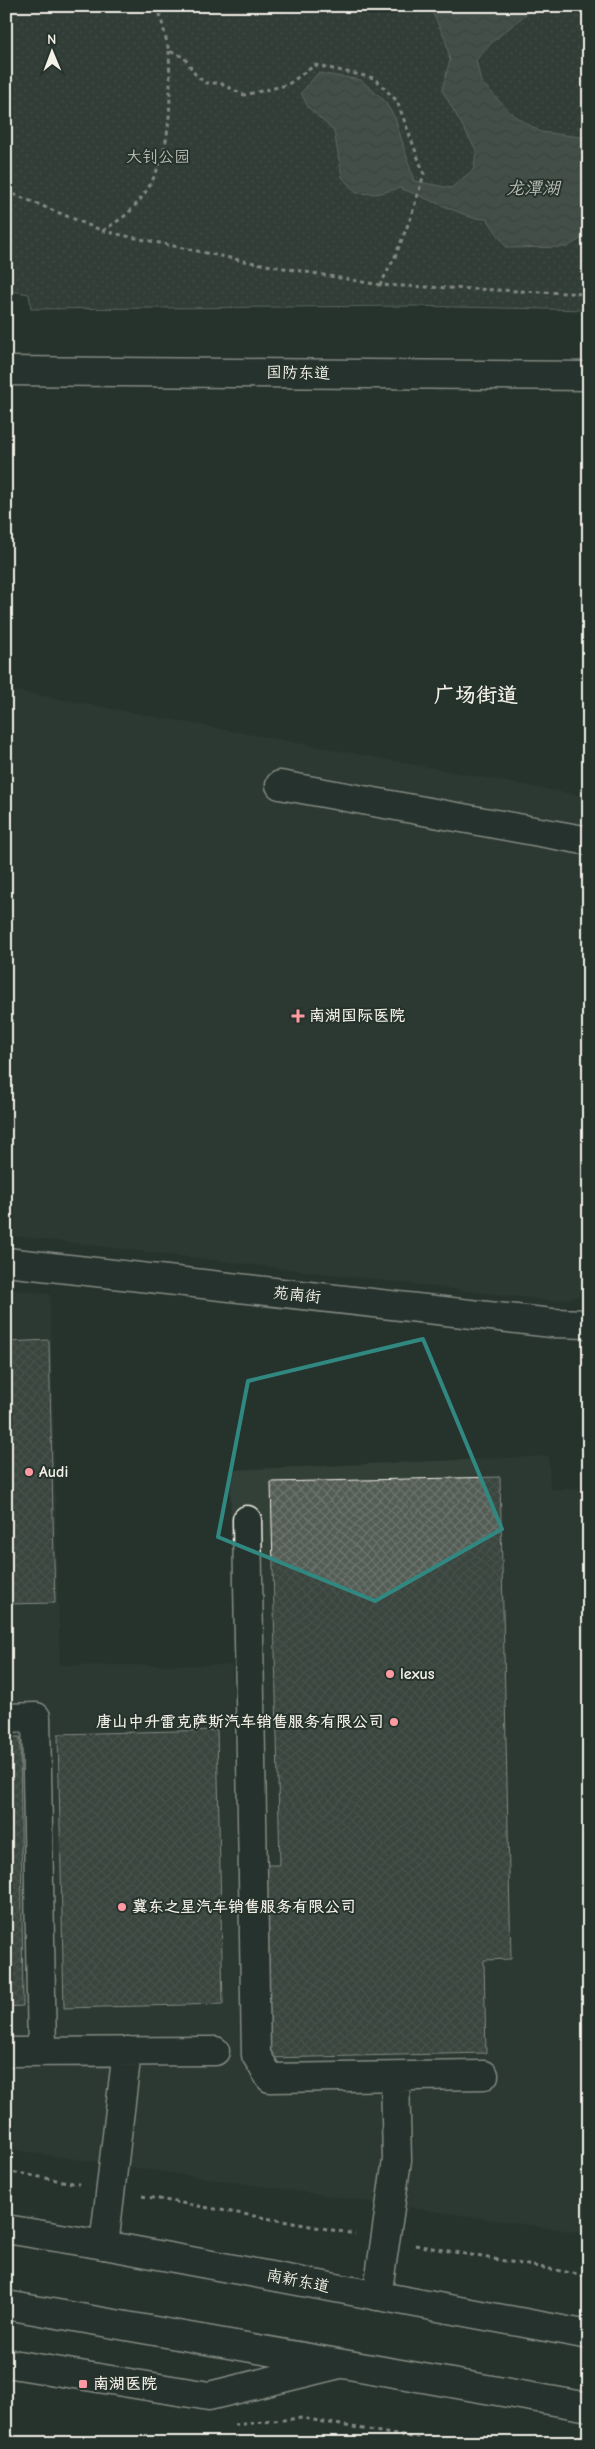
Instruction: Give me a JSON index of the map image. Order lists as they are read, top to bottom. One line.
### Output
{"streets":{"main road":["国防东道","苑南街","南新东道"]},"districts":["广场街道"],"water":["龙潭湖"],"parks":["大钊公园"],"places":{"health":["南湖国际医院"],"other":["Audi","lexus","唐山中升雷克萨斯汽车销售服务有限公司","冀东之星汽车销售服务有限公司"],"transit":["南湖医院"]},"north":"top"}
